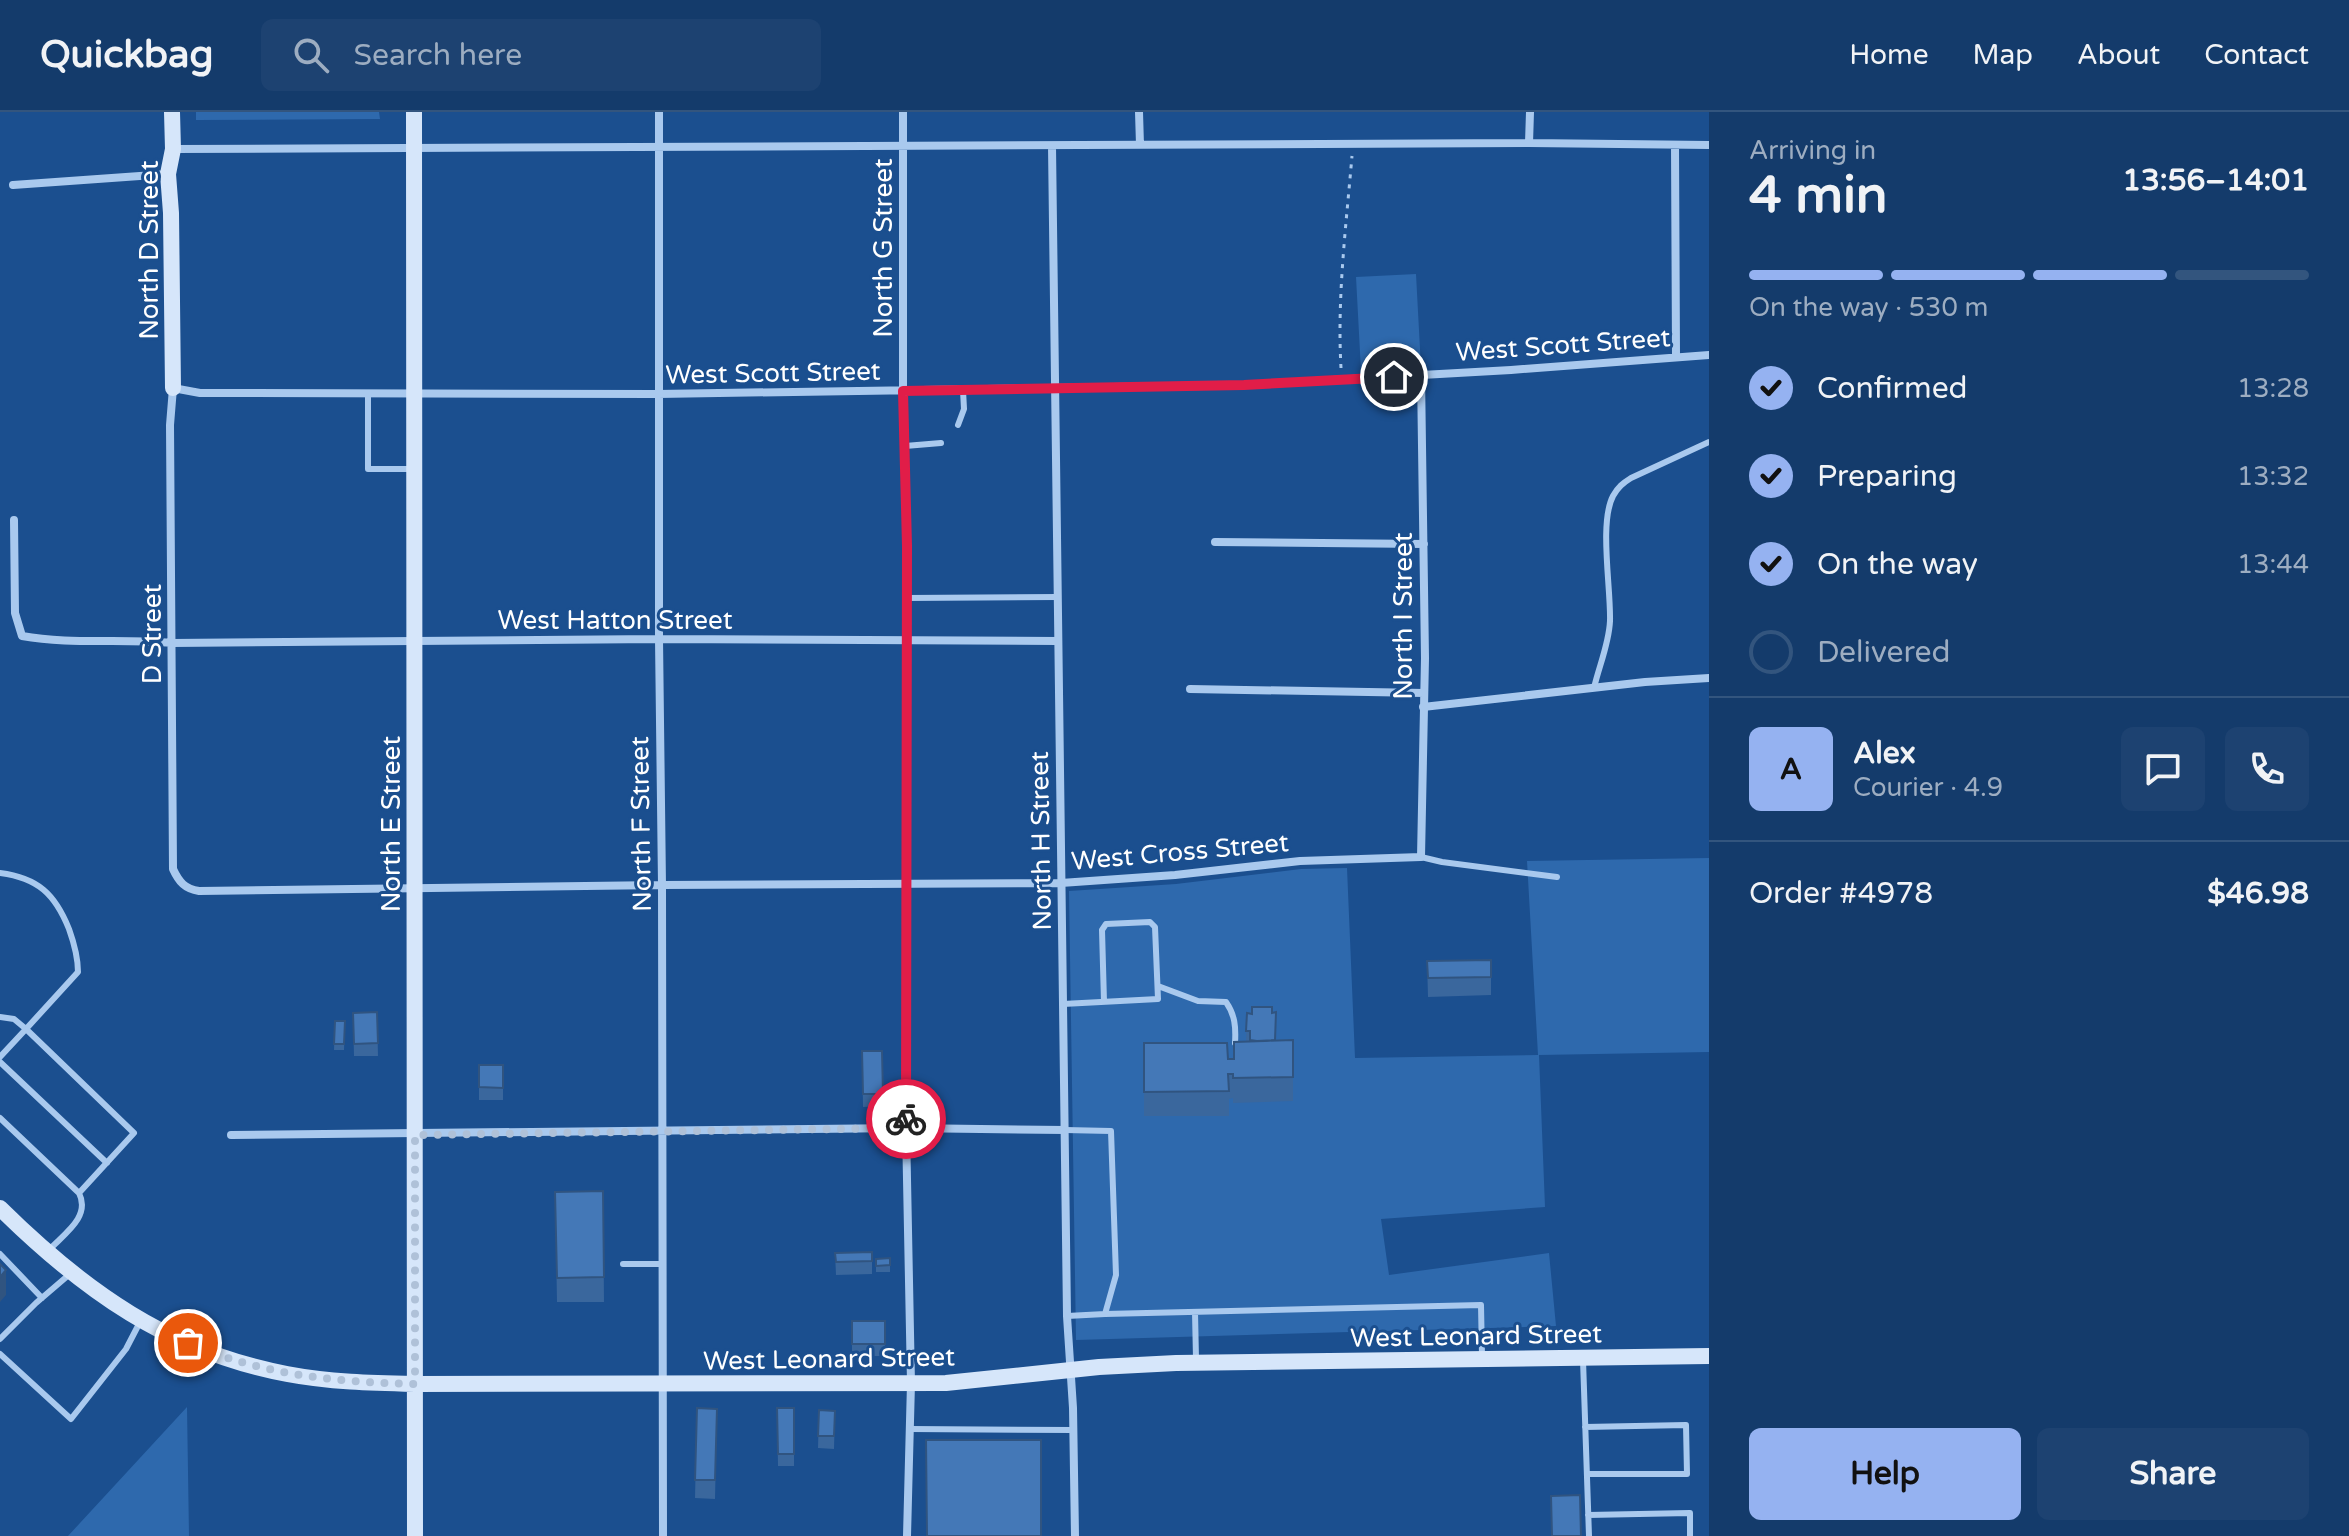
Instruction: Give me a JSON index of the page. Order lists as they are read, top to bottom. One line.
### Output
{"streets":{"street":["North G Street","North D Street","West Scott Street","North I Street","West Hatton Street","D Street","North E Street","North F Street","North H Street","West Cross Street","West Leonard Street"]},"crossings":[["North G Street","West Scott Street"],["North G Street","West Hatton Street"],["North G Street","West Cross Street"],["North G Street","West Leonard Street"],["North D Street","West Scott Street"],["North D Street","D Street"],["West Scott Street","North I Street"],["West Scott Street","D Street"],["West Scott Street","North E Street"],["West Scott Street","North F Street"],["West Scott Street","North H Street"],["North I Street","West Cross Street"],["West Hatton Street","D Street"],["West Hatton Street","North E Street"],["West Hatton Street","North F Street"],["West Hatton Street","North H Street"],["D Street","West Cross Street"],["North E Street","West Cross Street"],["North E Street","West Leonard Street"],["North F Street","West Cross Street"],["North F Street","West Leonard Street"],["North H Street","West Cross Street"],["North H Street","West Leonard Street"]],"page":{"header":"Quickbag","search":"Search here","nav":["Home","Map","About","Contact"],"heading":["4 min","Arriving in","13:56–14:01"],"panel":["Alex","Courier · 4.9","Order #4978","$46.98"],"bar":"On the way · 530 m","list":[["Confirmed","13:28"],["Preparing","13:32"],["On the way","13:44"],"Delivered"],"round":"A","buttons":["Help","Share"]}}
